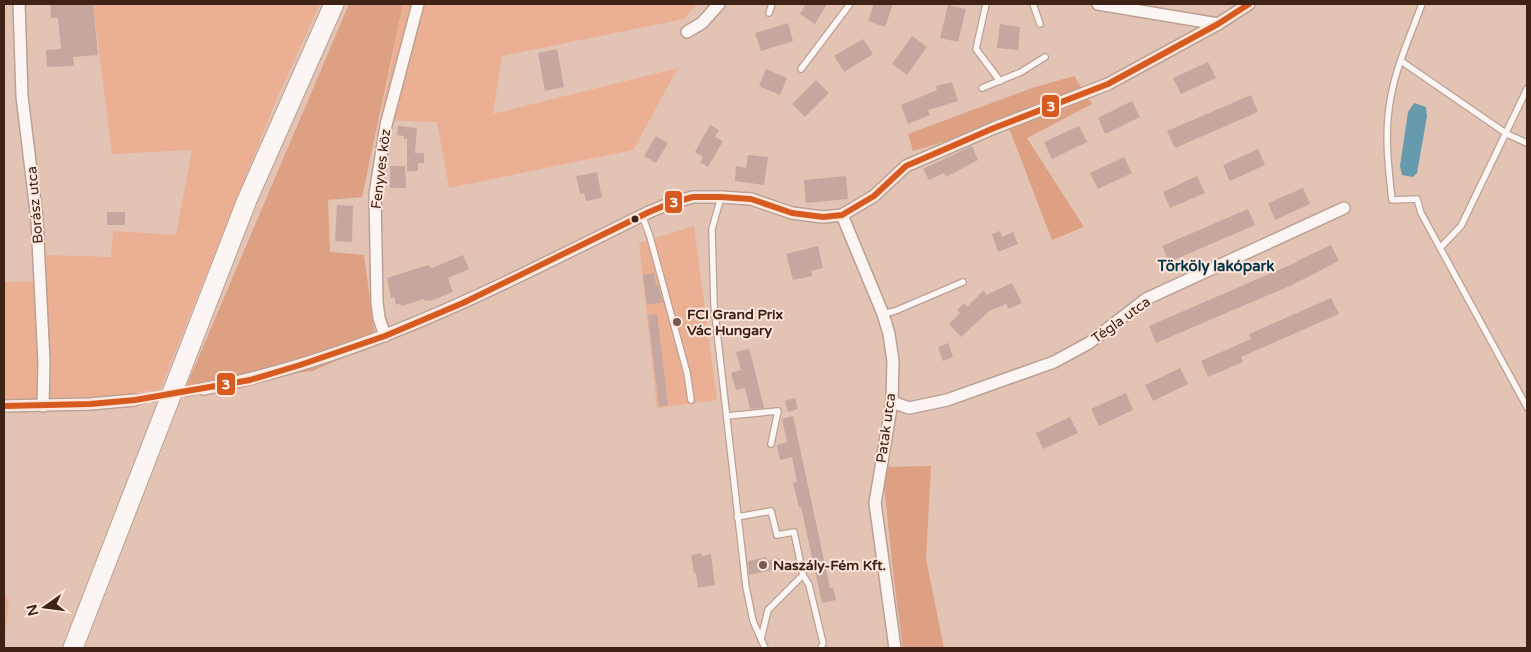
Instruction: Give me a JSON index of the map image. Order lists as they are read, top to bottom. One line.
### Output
{"streets":{"street":["Fenyves köz","Borász utca","Tégla utca","Patak utca"]},"crossings":[["Tégla utca","Patak utca"]],"districts":["Törköly lakópark"],"places":["FCI Grand Prix Vác Hungary","Naszály-Fém Kft."],"lines":["transit line 3"],"north":"left"}
